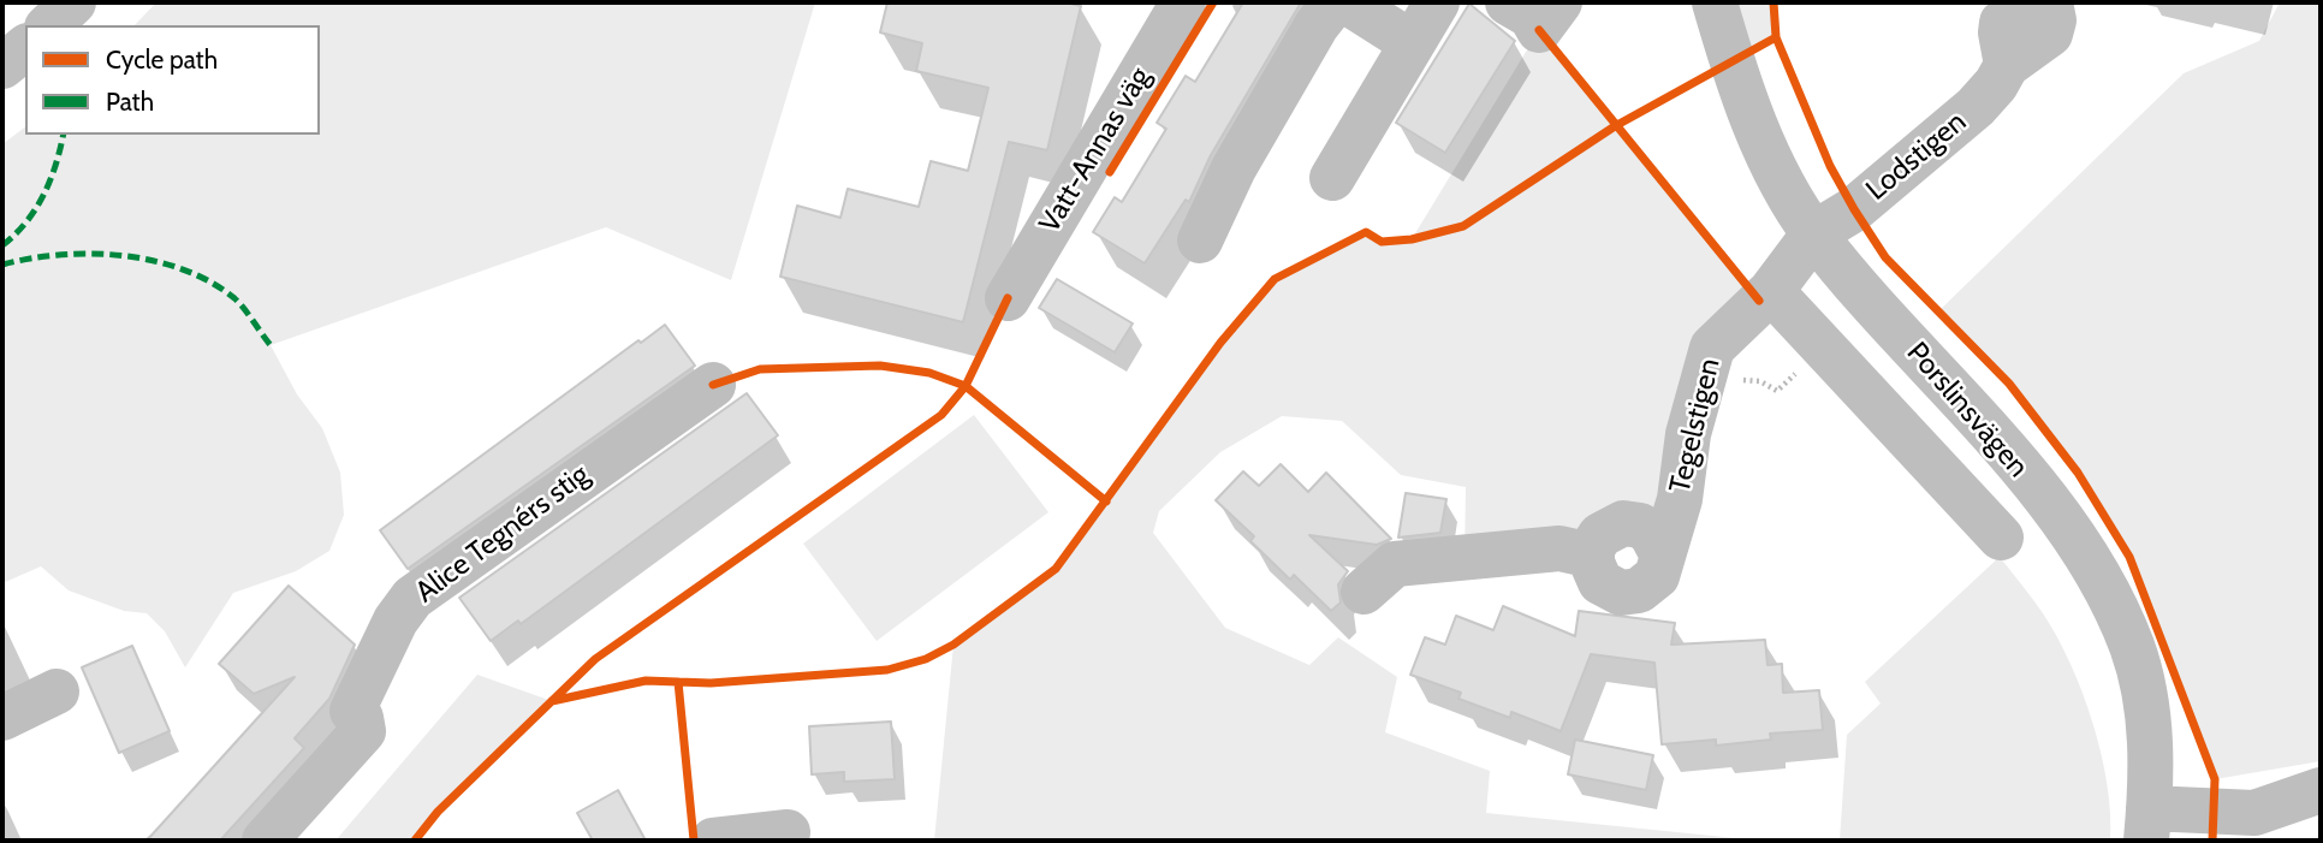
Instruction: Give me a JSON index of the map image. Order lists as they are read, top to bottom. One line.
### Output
{"streets":{"street":["Vatt-Annas väg","Lodstigen","Porslinsvägen","Tegelstigen","Alice Tegnérs stig"]},"crossings":[["Lodstigen","Porslinsvägen"],["Lodstigen","Tegelstigen"],["Porslinsvägen","Tegelstigen"]],"legend":["Cycle path","Path"]}
